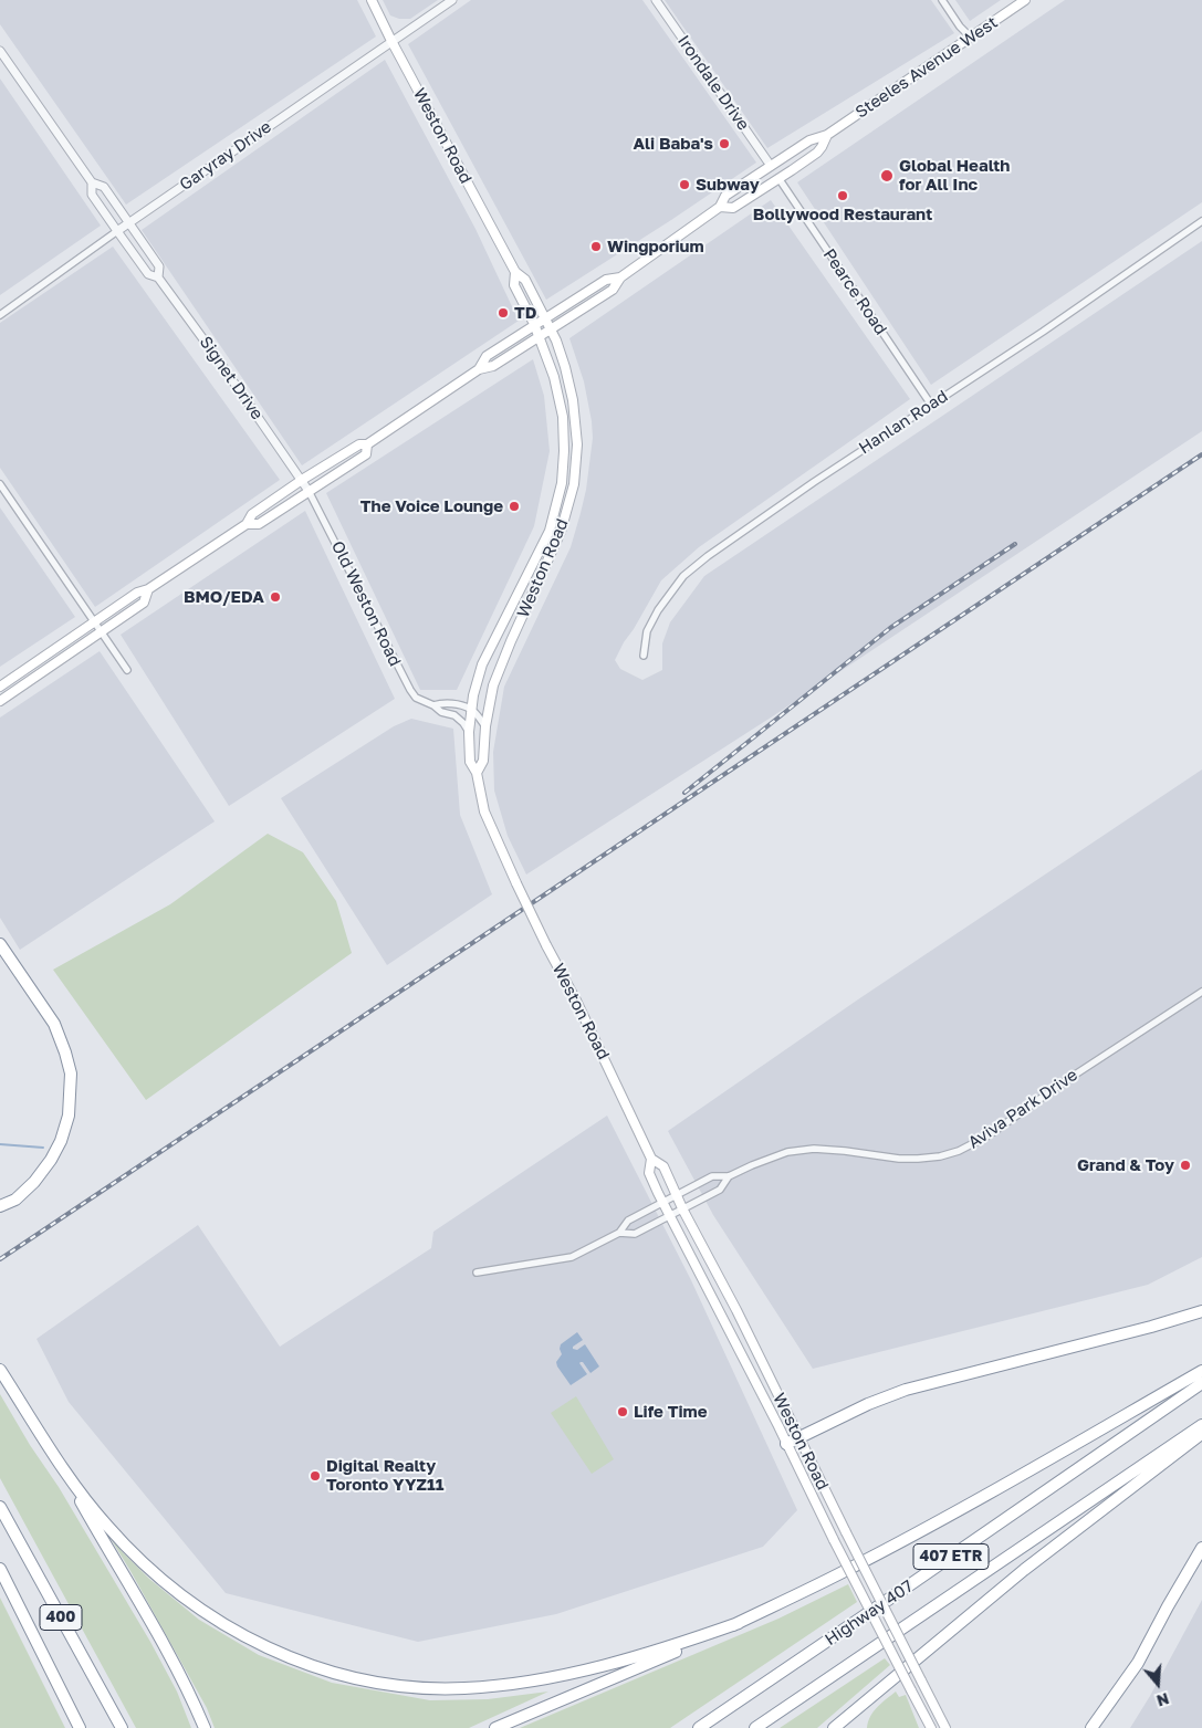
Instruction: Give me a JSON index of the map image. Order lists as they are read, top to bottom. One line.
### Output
{"streets":{"highway":["407 ETR","Highway 407","400"],"main road":["Steeles Avenue West","Weston Road"],"street":["Irondale Drive","Garyray Drive","Pearce Road","Signet Drive","Hanlan Road","Old Weston Road","Aviva Park Drive"]},"crossings":[["Steeles Avenue West","Irondale Drive"],["Steeles Avenue West","Weston Road"],["Steeles Avenue West","Pearce Road"],["Steeles Avenue West","Signet Drive"],["Steeles Avenue West","Old Weston Road"],["Weston Road","Garyray Drive"],["Weston Road","Old Weston Road"],["Weston Road","Aviva Park Drive"],["Garyray Drive","Signet Drive"],["Pearce Road","Hanlan Road"],["Signet Drive","Old Weston Road"]],"places":["Ali Baba's","Global Health for All Inc","Subway","Bollywood Restaurant","Wingporium","TD","The Voice Lounge","BMO/EDA","Grand & Toy","Life Time","Digital Realty Toronto YYZ11"],"north":"bottom"}
